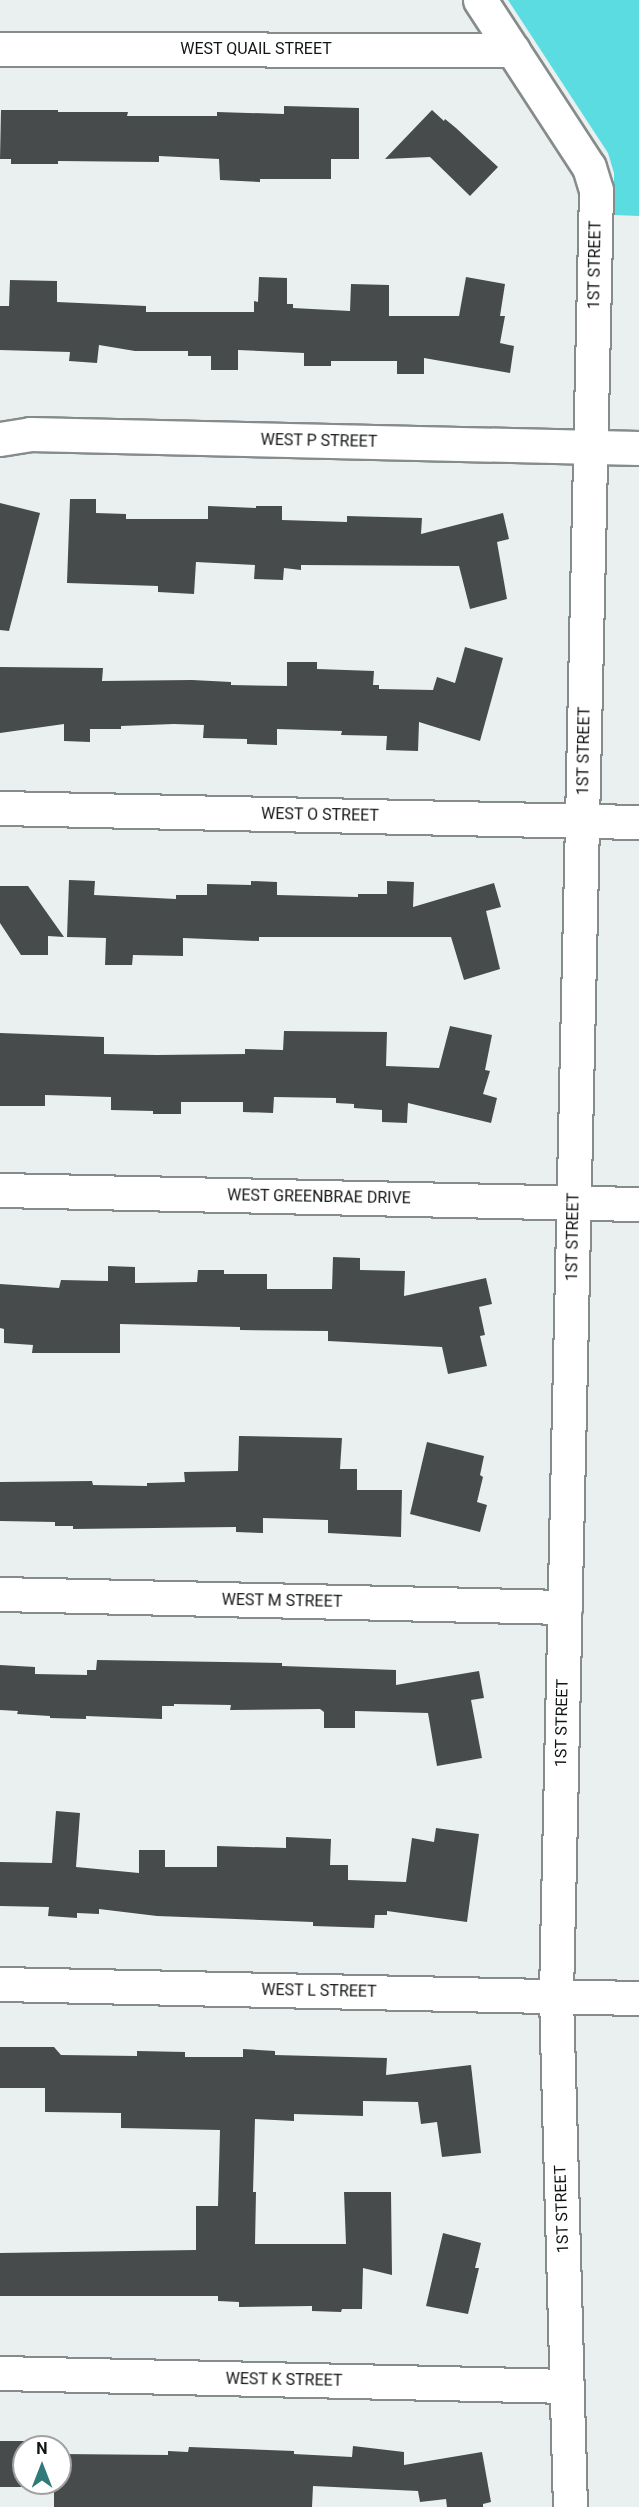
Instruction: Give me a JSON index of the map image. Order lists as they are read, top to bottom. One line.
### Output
{"streets":{"street":["WEST QUAIL STREET","1ST STREET","WEST P STREET","WEST O STREET","WEST GREENBRAE DRIVE","WEST M STREET","WEST L STREET","WEST K STREET"]},"crossings":[["WEST QUAIL STREET","1ST STREET"],["1ST STREET","WEST P STREET"],["1ST STREET","WEST O STREET"],["1ST STREET","WEST GREENBRAE DRIVE"],["1ST STREET","WEST M STREET"],["1ST STREET","WEST L STREET"],["1ST STREET","WEST K STREET"]],"north":"top"}
